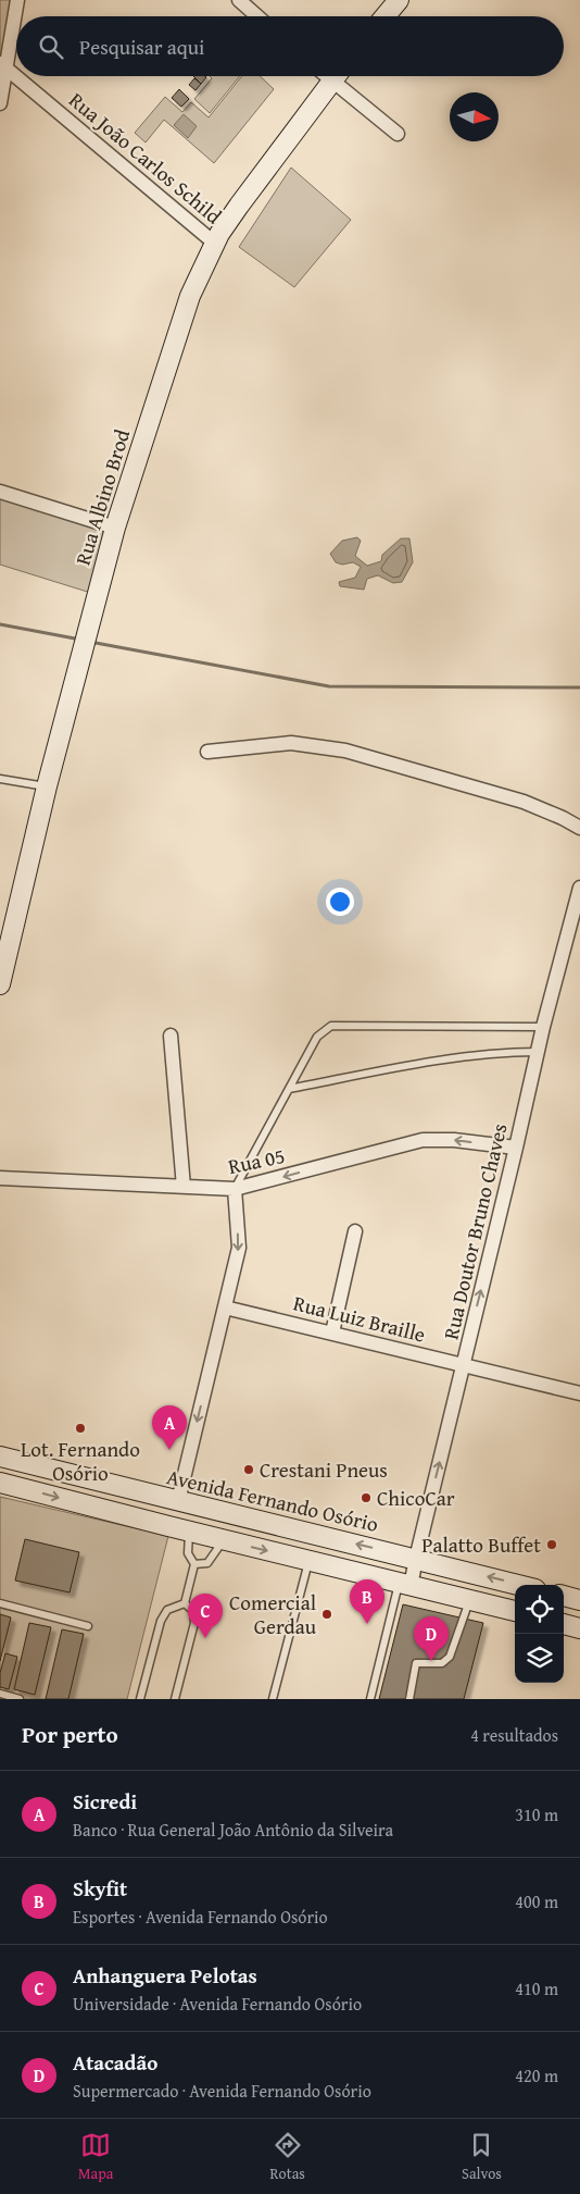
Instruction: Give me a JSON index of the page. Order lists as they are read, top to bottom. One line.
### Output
{"streets":{"main road":["Rua Albino Brod","Avenida Fernando Osório"],"street":["Rua João Carlos Schild","Rua 05","Rua Doutor Bruno Chaves","Rua Luiz Braille"]},"crossings":[["Rua João Carlos Schild","Rua Albino Brod"],["Rua 05","Rua Doutor Bruno Chaves"],["Rua Doutor Bruno Chaves","Rua Luiz Braille"],["Rua Doutor Bruno Chaves","Avenida Fernando Osório"]],"one_way":["Rua 05","Rua Doutor Bruno Chaves"],"places":["Lot. Fernando Osório","Crestani Pneus","ChicoCar","Palatto Buffet","Comercial Gerdau"],"north":"right","page":{"search":"Pesquisar aqui","pins":["A","B","C","D"],"heading":["Por perto","4 resultados"],"list":[{"mark":"A","name":"Sicredi","note":"Banco · Rua General João Antônio da Silveira","value":"310 m"},{"mark":"B","name":"Skyfit","note":"Esportes · Avenida Fernando Osório","value":"400 m"},{"mark":"C","name":"Anhanguera Pelotas","note":"Universidade · Avenida Fernando Osório","value":"410 m"},{"mark":"D","name":"Atacadão","note":"Supermercado · Avenida Fernando Osório","value":"420 m"}],"nav":["Mapa","Rotas","Salvos"]}}
